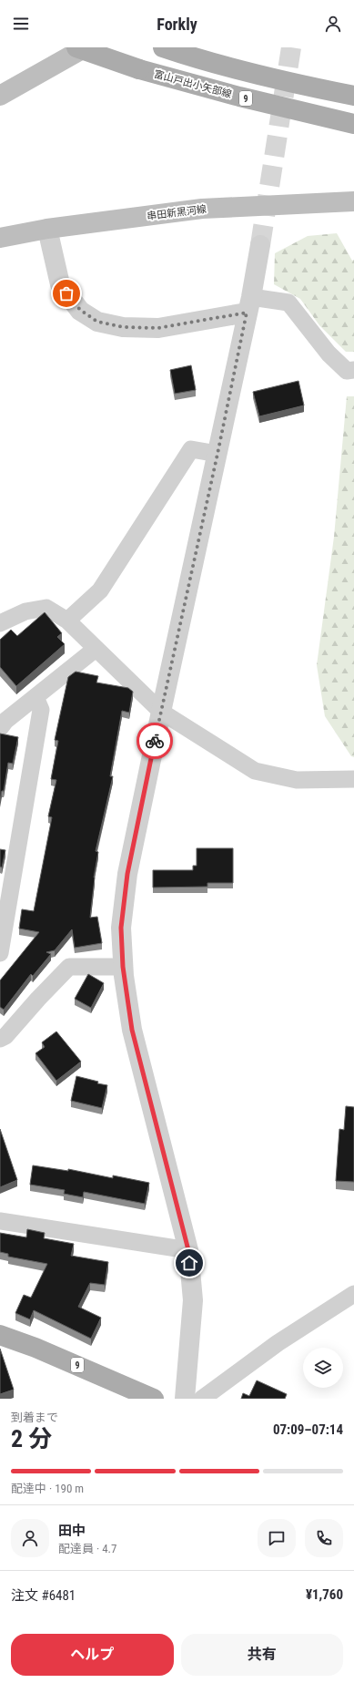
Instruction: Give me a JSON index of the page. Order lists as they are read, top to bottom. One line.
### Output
{"streets":{"main road":["富山戸出小矢部線","9","串田新黒河線"]},"page":{"header":"Forkly","heading":["2 分","到着まで","07:09–07:14"],"panel":["田中","配達員 · 4.7","注文 #6481","¥1,760"],"bar":"配達中 · 190 m","buttons":["ヘルプ","共有"]}}
